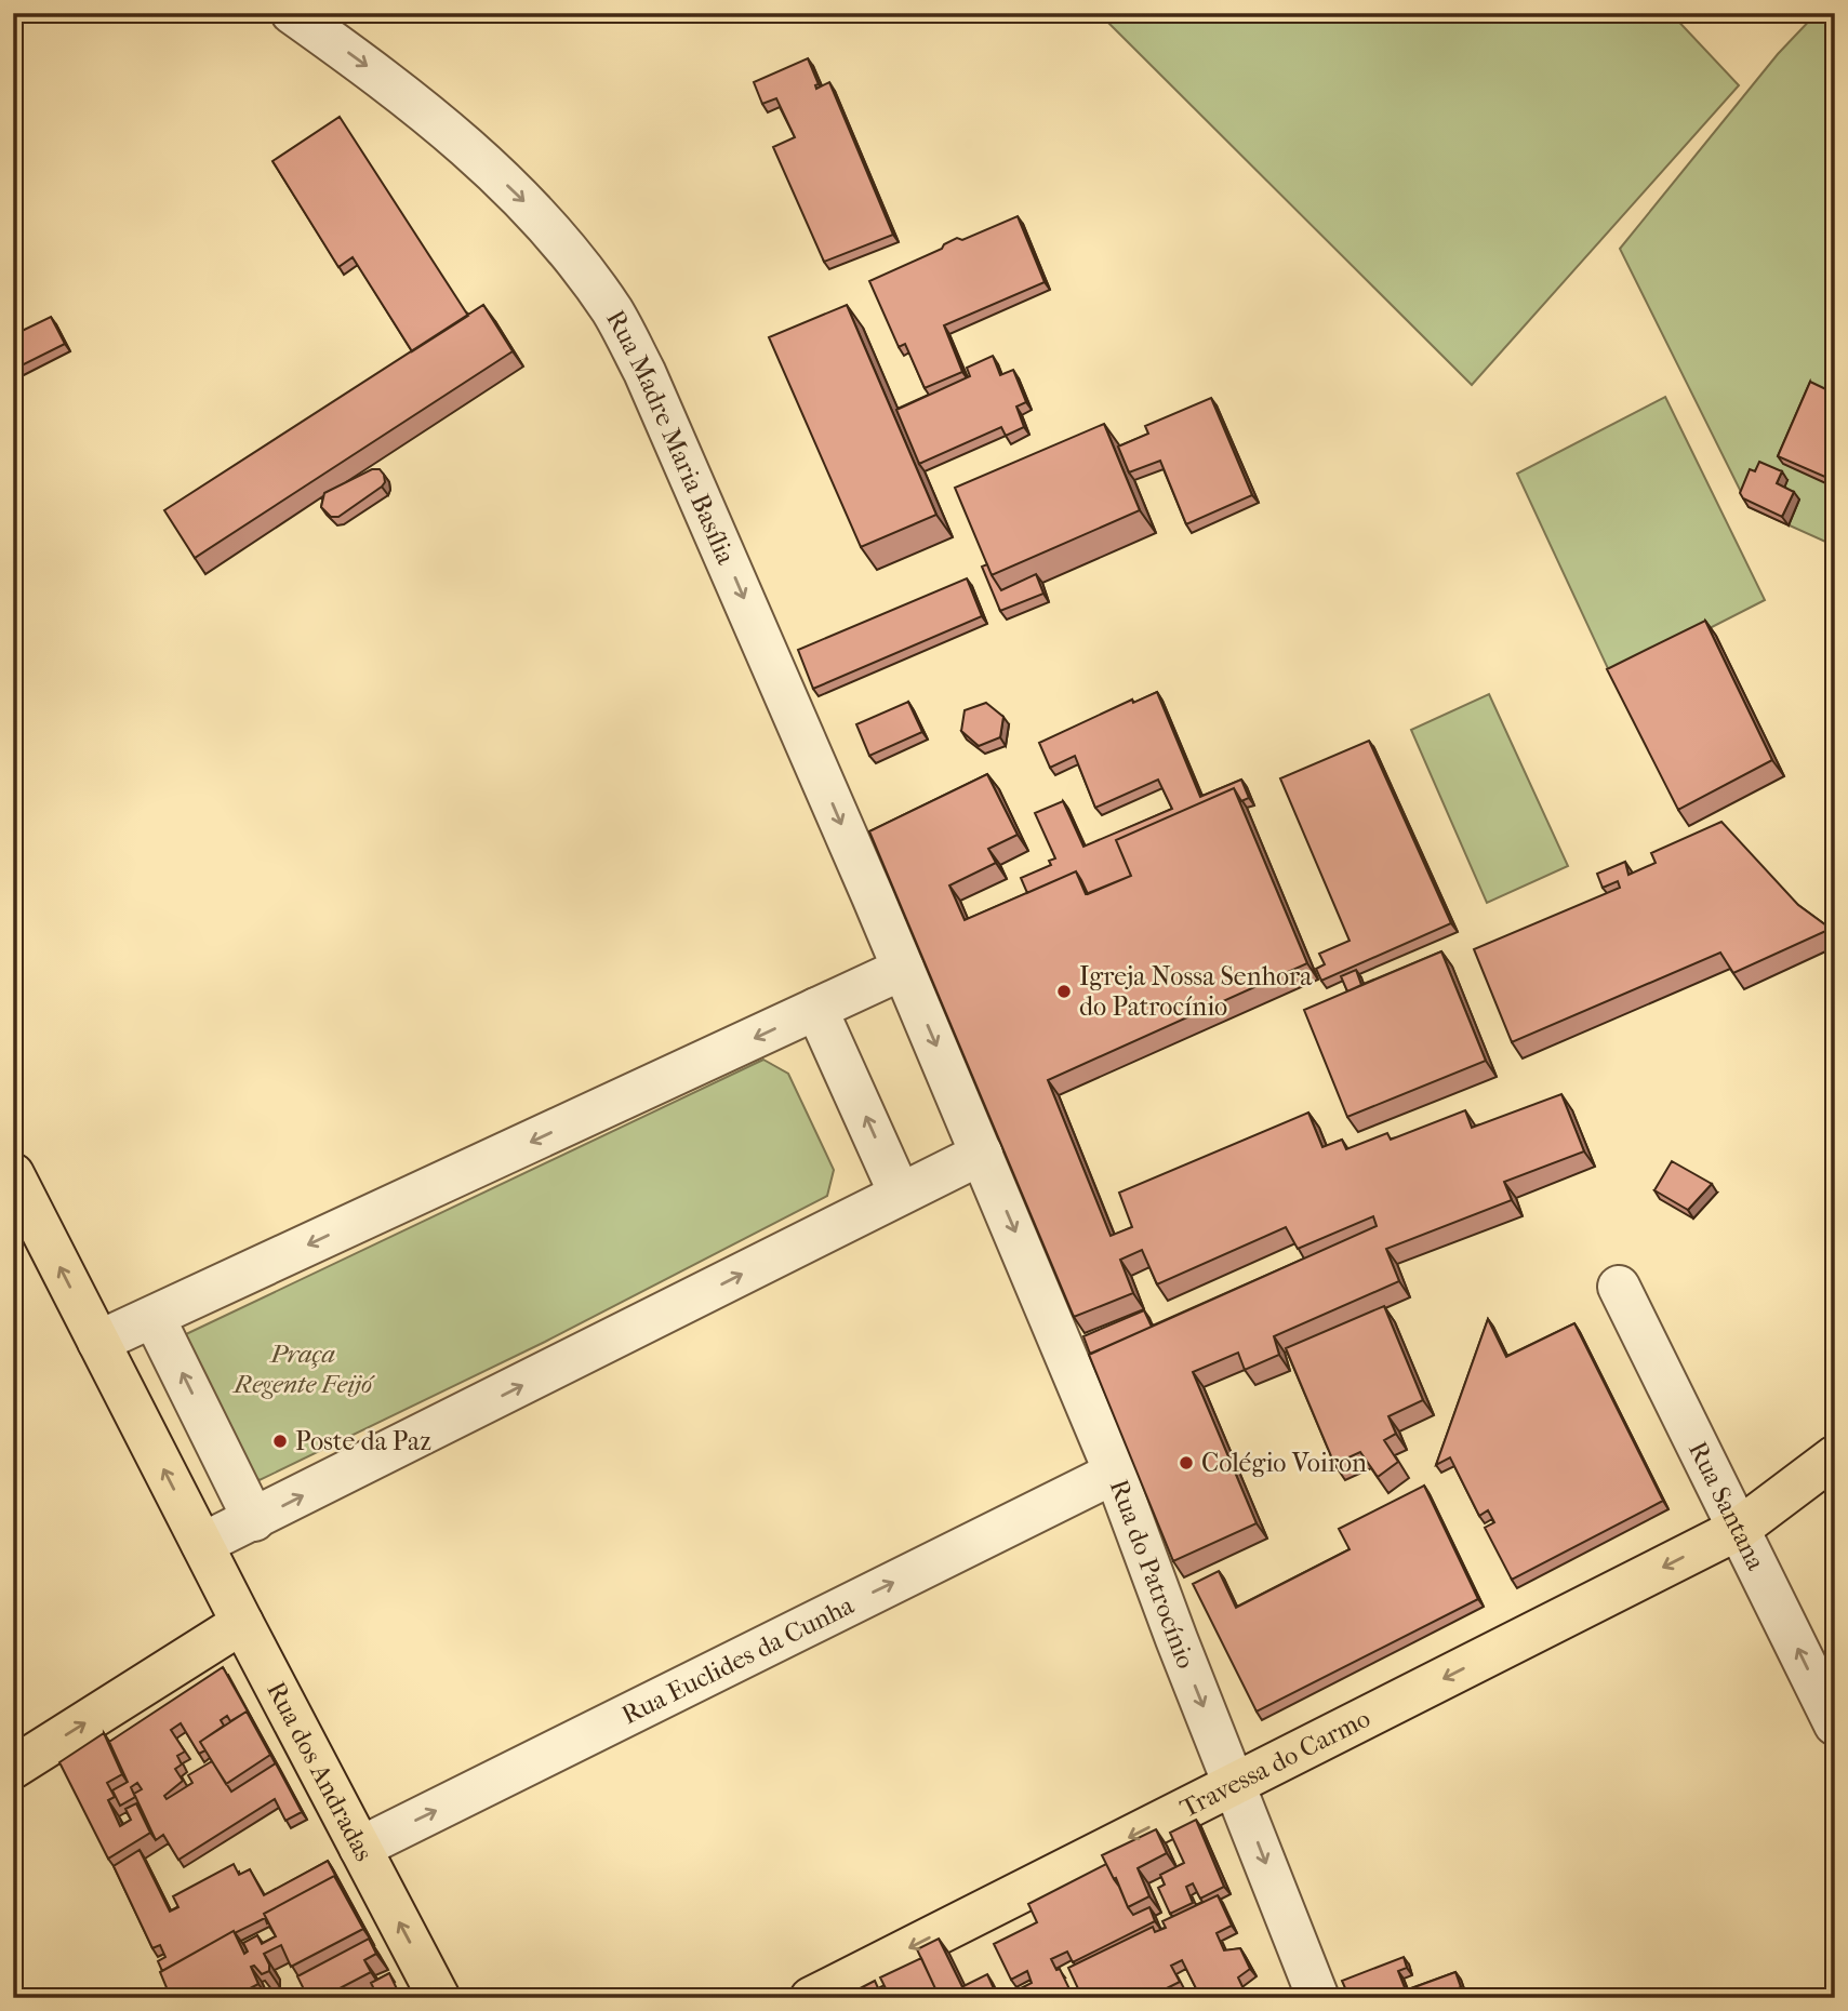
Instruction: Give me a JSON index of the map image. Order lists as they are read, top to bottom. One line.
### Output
{"streets":{"main road":["Travessa do Carmo","Rua dos Andradas"],"street":["Rua Madre Maria Basília","Rua Santana","Rua do Patrocínio","Rua Euclides da Cunha"]},"crossings":[["Rua Santana","Travessa do Carmo"],["Rua do Patrocínio","Rua Euclides da Cunha"],["Rua do Patrocínio","Travessa do Carmo"],["Rua Euclides da Cunha","Rua dos Andradas"]],"one_way":["Rua Madre Maria Basília","Rua Santana","Rua do Patrocínio","Travessa do Carmo"],"parks":["Praça Regente Feijó"],"places":["Igreja Nossa Senhora do Patrocínio","Poste da Paz","Colégio Voiron"]}
